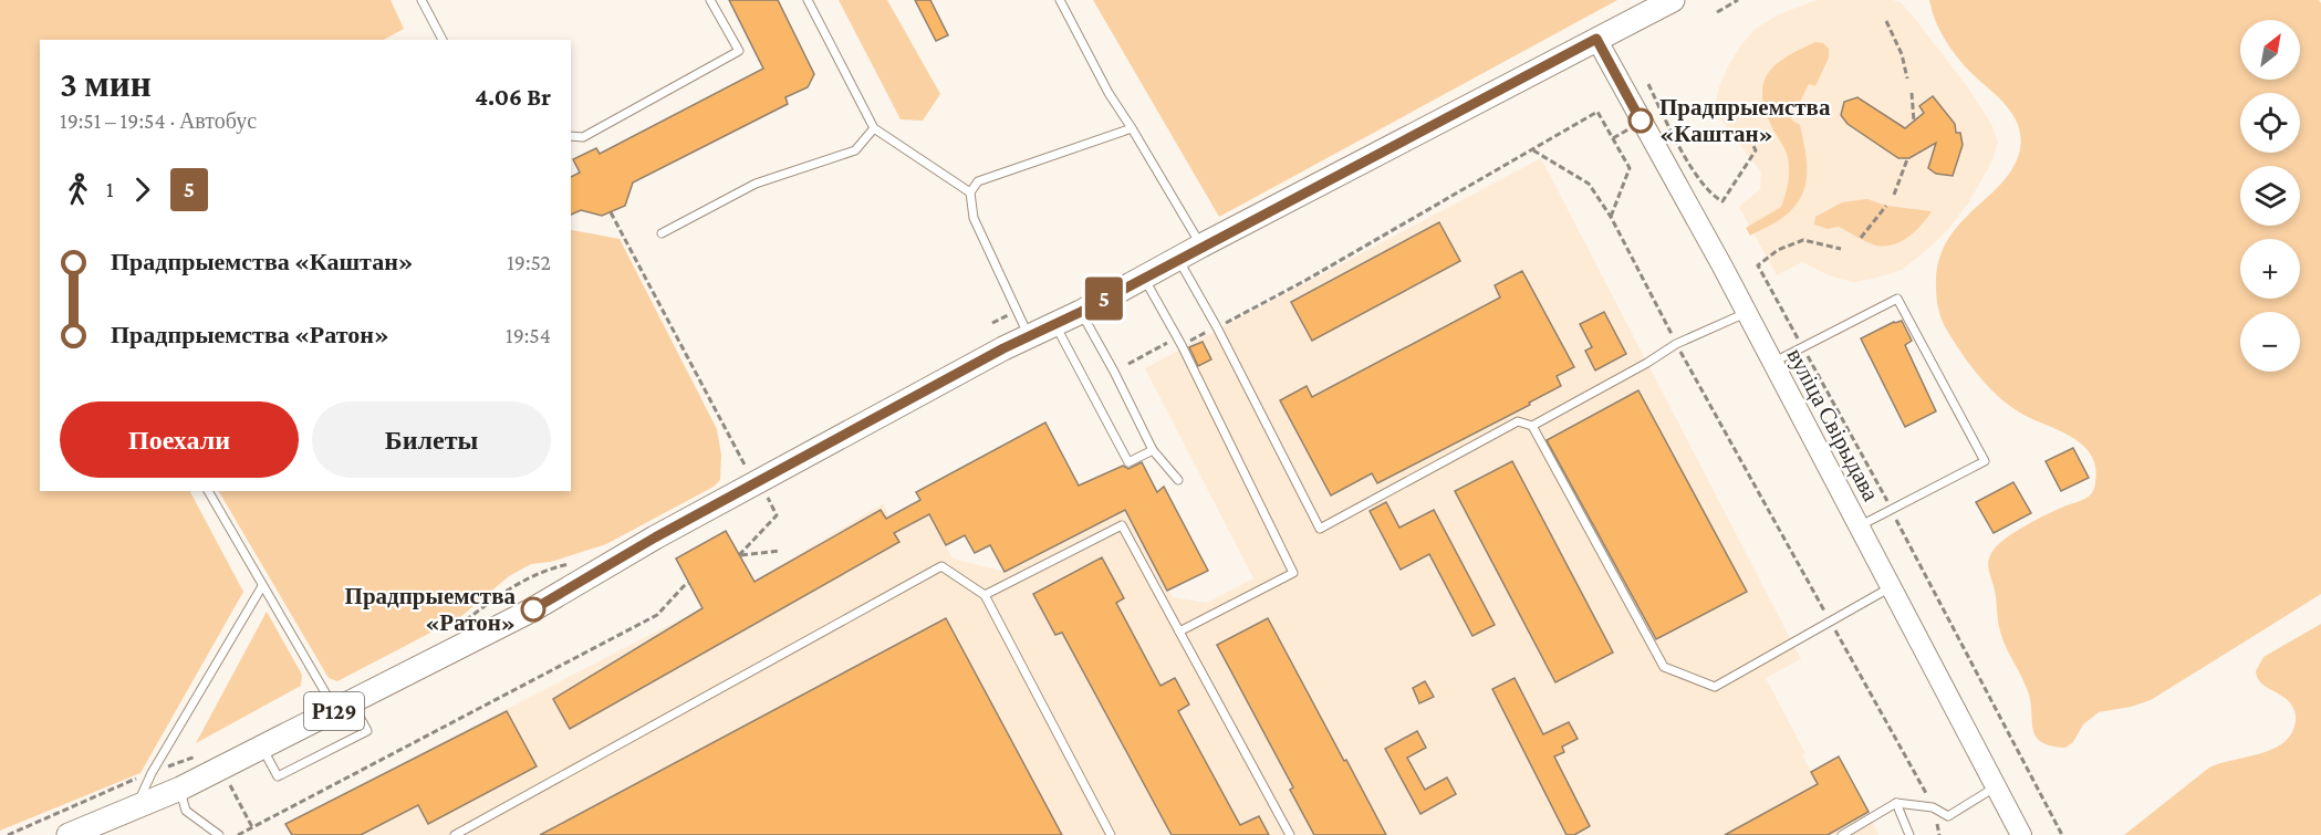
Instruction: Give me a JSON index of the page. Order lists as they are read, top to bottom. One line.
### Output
{"streets":{"main road":["вуліца Свірыдава","Р129"]},"crossings":[["вуліца Свірыдава","Р129"]],"places":["Прадпрыемства «Каштан»","Прадпрыемства «Ратон»"],"lines":["bus line 5"],"north":"top right","page":{"on_map":"5","map_buttons":["+","−"],"heading":["3 мин","19:51 – 19:54 · Автобус","4.06 Br"],"legs":["1","5"],"list":[{"name":"Прадпрыемства «Каштан»","value":"19:52"},{"name":"Прадпрыемства «Ратон»","value":"19:54"}],"buttons":["Поехали","Билеты"]}}
